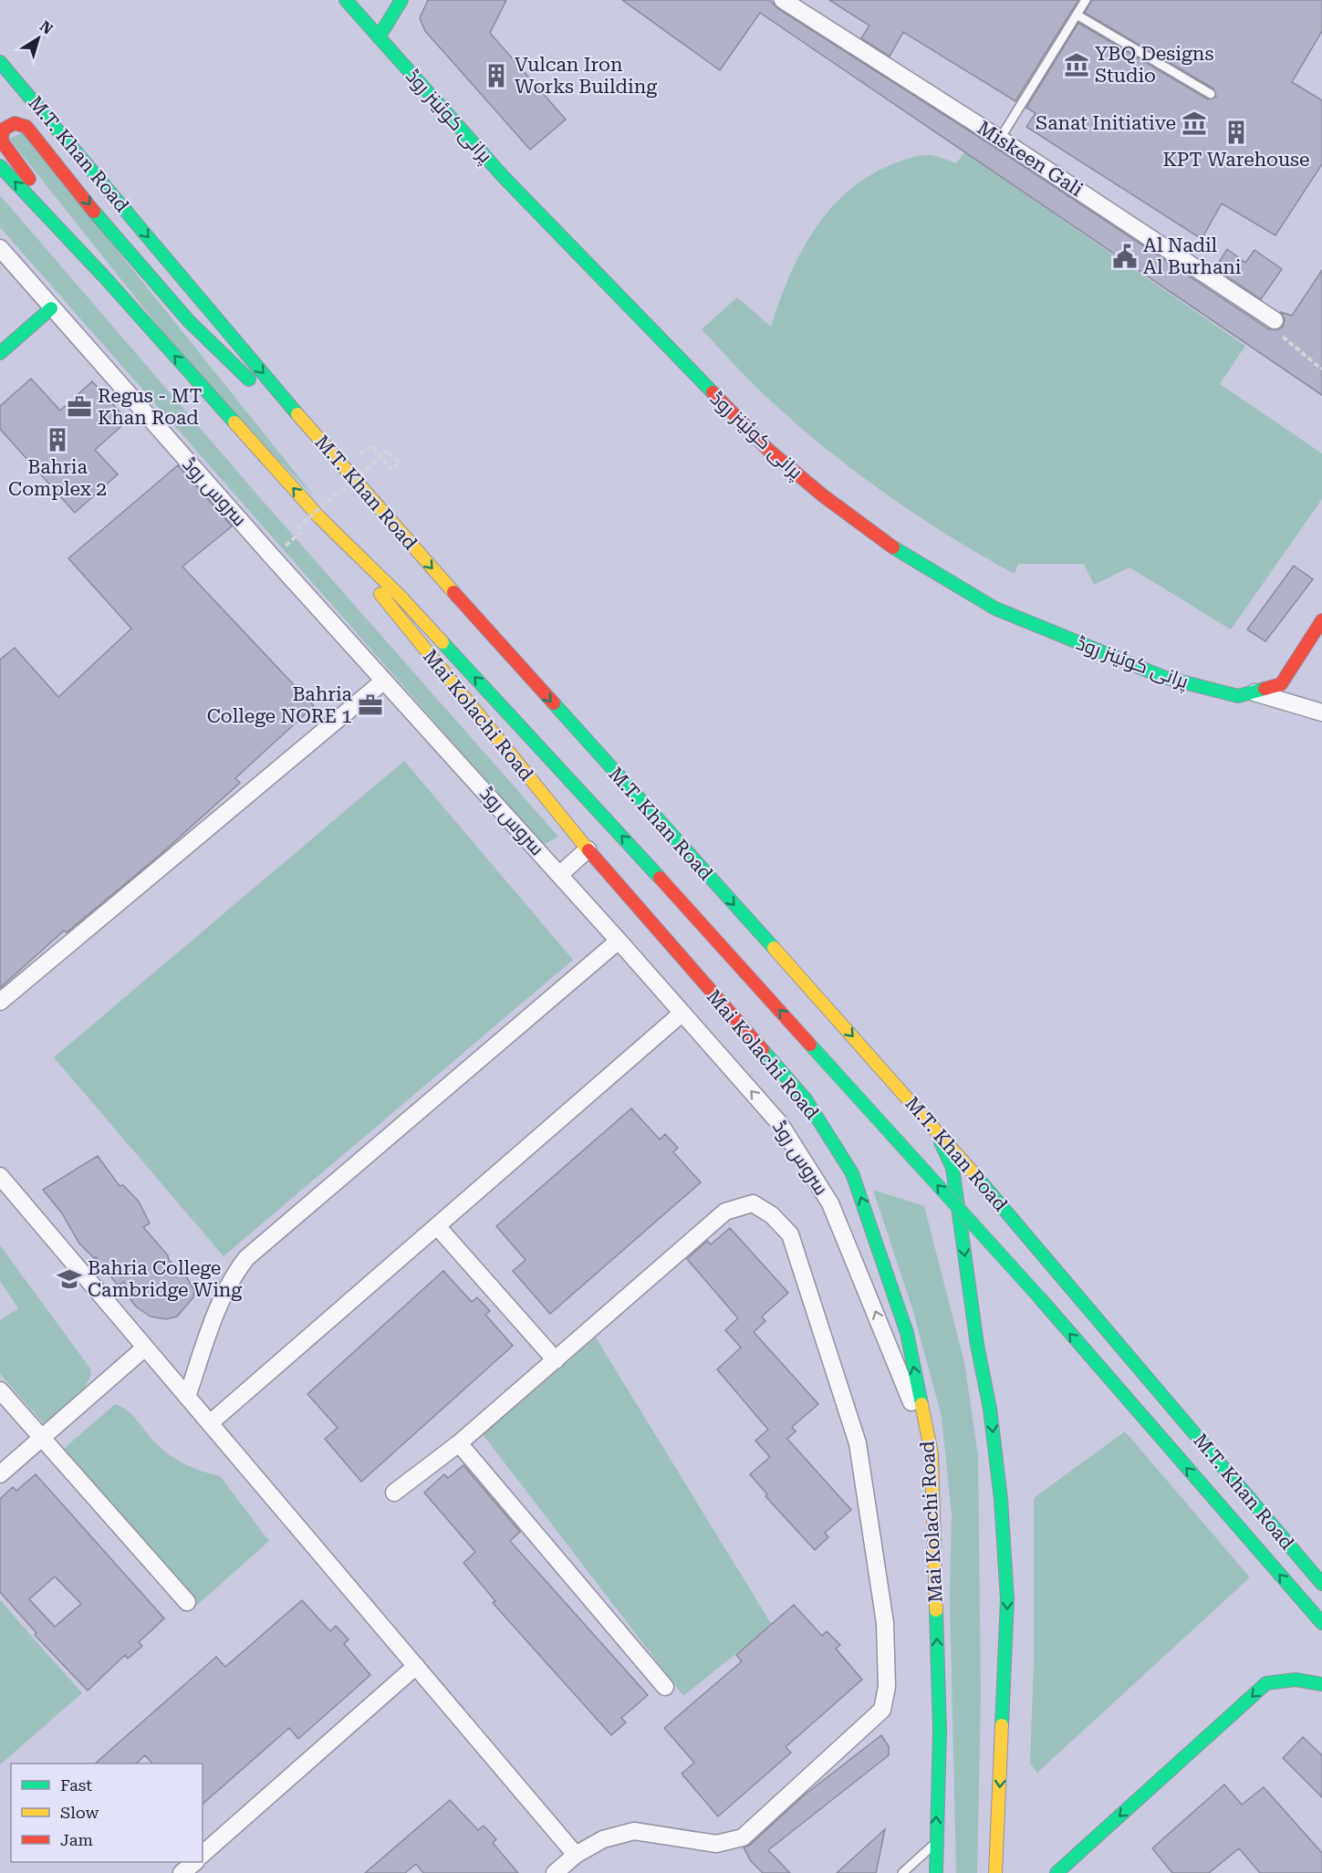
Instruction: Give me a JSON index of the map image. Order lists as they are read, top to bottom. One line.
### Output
{"streets":{"main road":["پرانی کوئینز روڈ","M.T. Khan Road","Mai Kolachi Road"],"street":["Miskeen Gali","سروس روڈ"]},"crossings":[["M.T. Khan Road","Mai Kolachi Road"],["سروس روڈ","Mai Kolachi Road"]],"places":{"museum":["YBQ Designs Studio","Sanat Initiative"],"building":["Vulcan Iron Works Building","KPT Warehouse","Bahria Complex 2"],"public building":["Al Nadil Al Burhani"],"office":["Regus - MT Khan Road","Bahria College NORE 1"],"school or university":["Bahria College Cambridge Wing"]},"legend":["Fast","Slow","Jam"],"north":"top right"}
